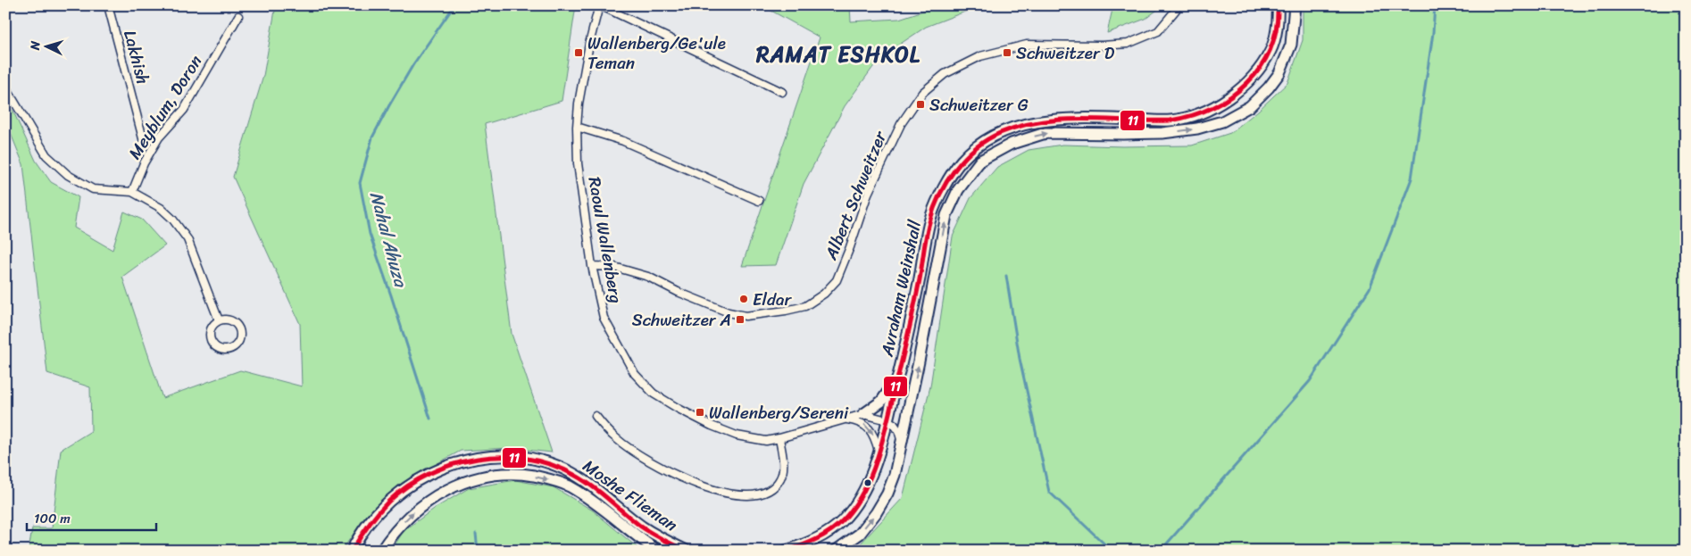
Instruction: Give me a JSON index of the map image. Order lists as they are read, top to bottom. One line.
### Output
{"streets":{"main road":["Avraham Weinshall","Moshe Flieman"],"street":["Lakhish","Meyblum, Doron","Albert Schweitzer","Raoul Wallenberg"]},"crossings":[["Albert Schweitzer","Raoul Wallenberg"]],"one_way":["Avraham Weinshall","Moshe Flieman"],"districts":["RAMAT ESHKOL"],"water":["Nahal Ahuza"],"places":{"transit":["Wallenberg/Ge'ule Teman","Schweitzer D","Schweitzer G","Schweitzer A","Wallenberg/Sereni"],"other":["Eldar"]},"lines":["transit line 11"],"scale_bar":"100 m","north":"left"}
